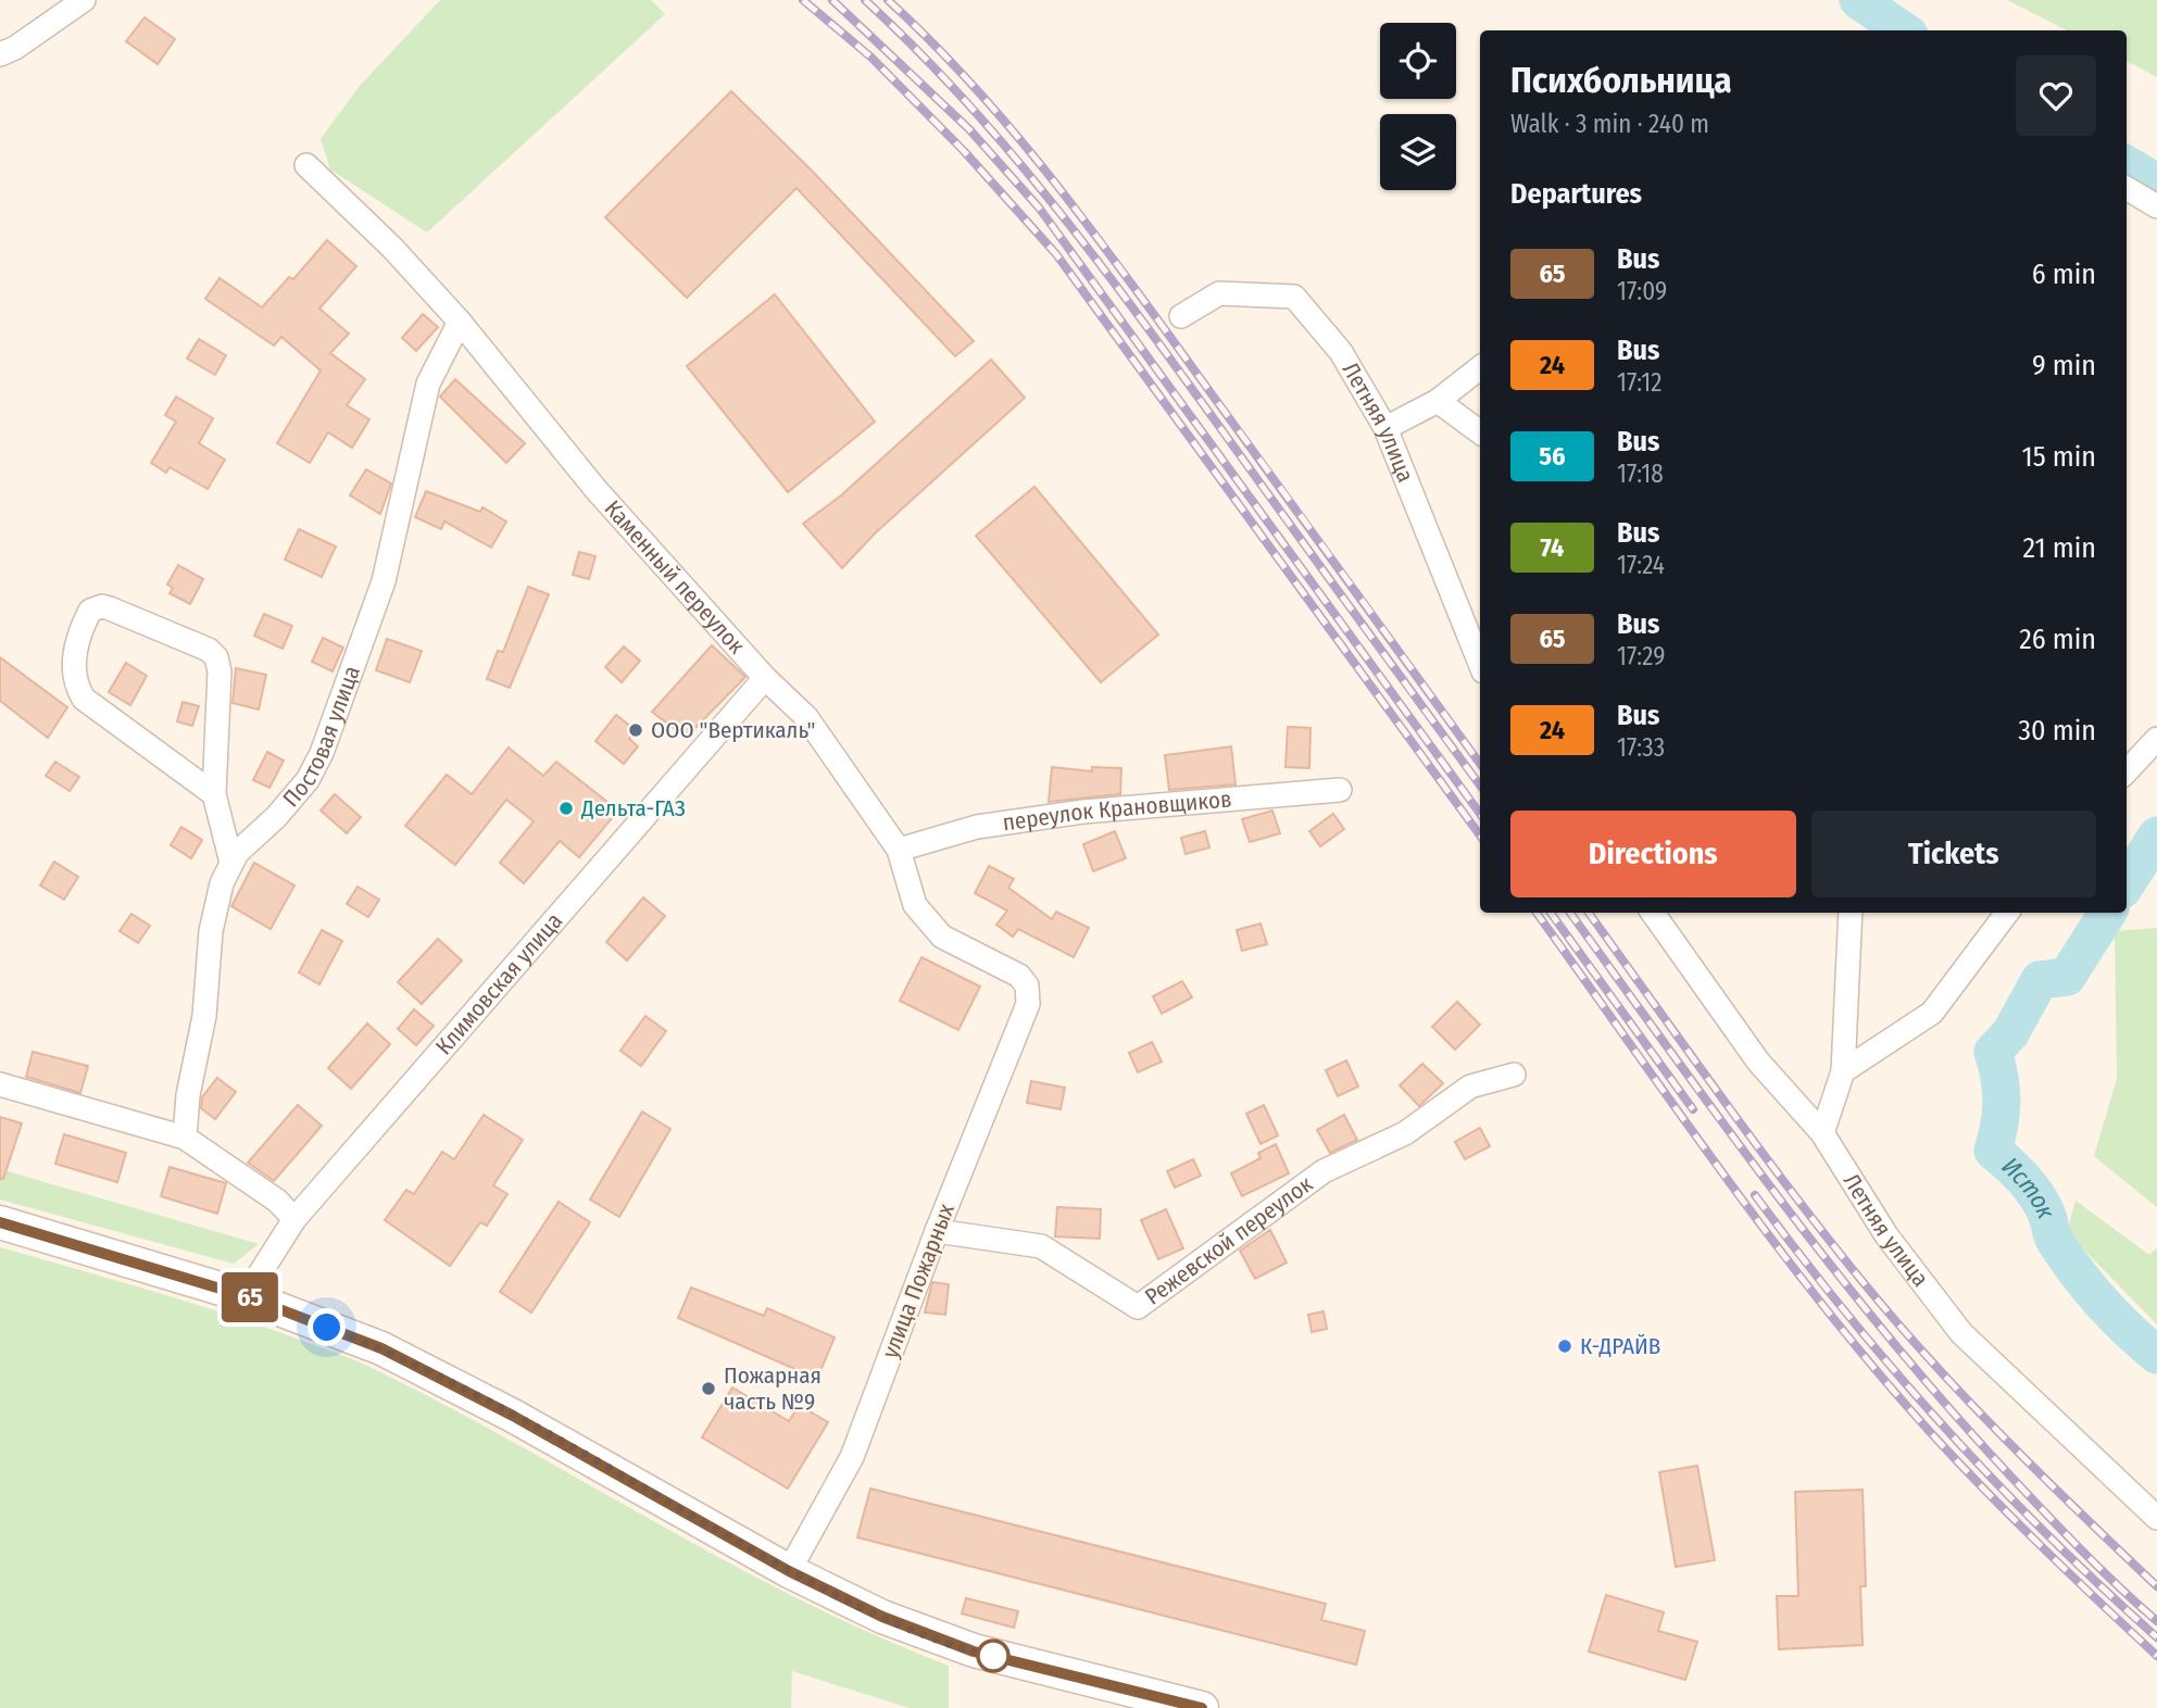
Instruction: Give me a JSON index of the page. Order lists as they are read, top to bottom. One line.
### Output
{"streets":{"street":["Летняя улица","Каменный переулок","Постовая улица","переулок Крановщиков","Климовская улица","Режевской переулок","улица Пожарных"]},"crossings":[["Каменный переулок","Постовая улица"],["Каменный переулок","переулок Крановщиков"],["Каменный переулок","Климовская улица"],["Каменный переулок","улица Пожарных"],["Режевской переулок","улица Пожарных"]],"water":["Исток"],"places":["ООО \"Вертикаль\"","Дельта-ГАЗ","К-ДРАЙВ","Пожарная часть №9"],"lines":["bus line 65"],"page":{"on_map":"65","heading":[["Психбольница","Walk · 3 min · 240 m"],"Departures"],"list":[{"mark":"65","name":"Bus","note":"17:09","value":"6 min"},{"mark":"24","name":"Bus","note":"17:12","value":"9 min"},{"mark":"56","name":"Bus","note":"17:18","value":"15 min"},{"mark":"74","name":"Bus","note":"17:24","value":"21 min"},{"mark":"65","name":"Bus","note":"17:29","value":"26 min"},{"mark":"24","name":"Bus","note":"17:33","value":"30 min"}],"buttons":["Directions","Tickets"]}}
